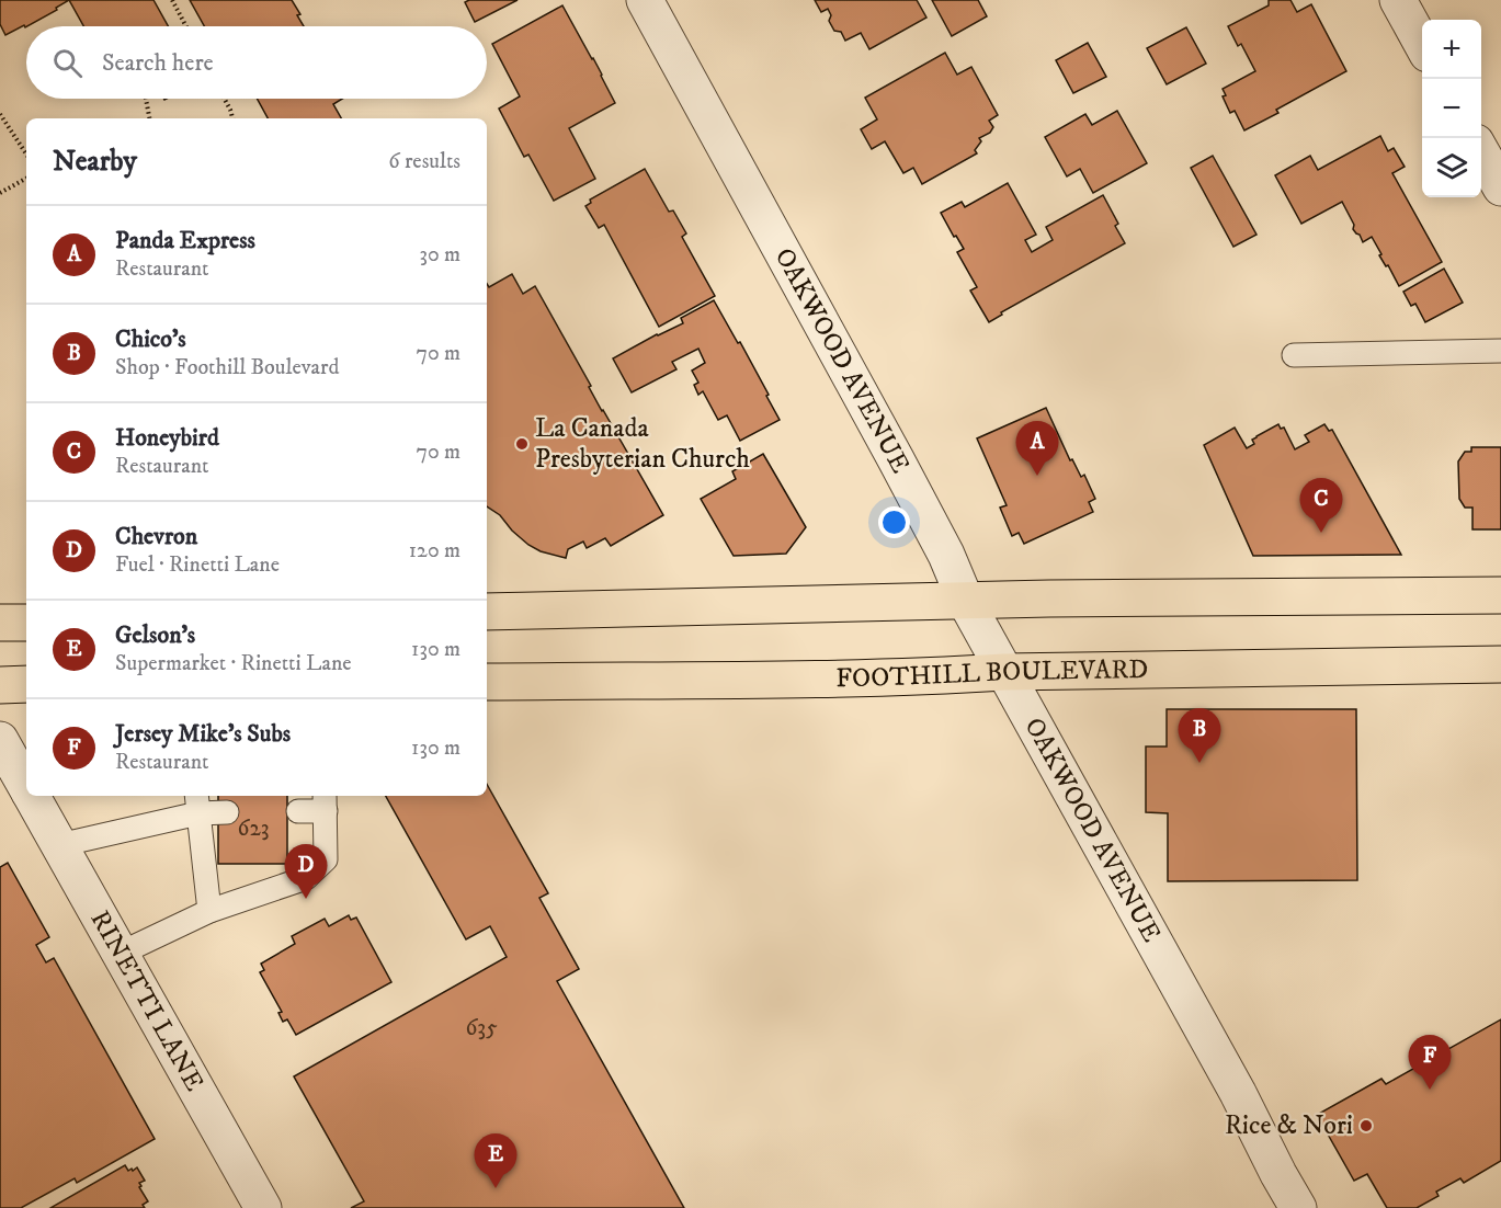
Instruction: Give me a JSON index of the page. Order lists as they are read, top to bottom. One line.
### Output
{"streets":{"main road":["FOOTHILL BOULEVARD"],"street":["OAKWOOD AVENUE","RINETTI LANE"]},"crossings":[["OAKWOOD AVENUE","FOOTHILL BOULEVARD"]],"places":["La Canada Presbyterian Church","Rice & Nori"],"house_numbers":["623","635"],"page":{"map_buttons":["+","−"],"search":"Search here","heading":["Nearby","6 results"],"list":[{"mark":"A","name":"Panda Express","note":"Restaurant","value":"30 m"},{"mark":"B","name":"Chico's","note":"Shop · Foothill Boulevard","value":"70 m"},{"mark":"C","name":"Honeybird","note":"Restaurant","value":"70 m"},{"mark":"D","name":"Chevron","note":"Fuel · Rinetti Lane","value":"120 m"},{"mark":"E","name":"Gelson's","note":"Supermarket · Rinetti Lane","value":"130 m"},{"mark":"F","name":"Jersey Mike's Subs","note":"Restaurant","value":"130 m"}],"pins":["A","C","B","D","F","E"]}}
